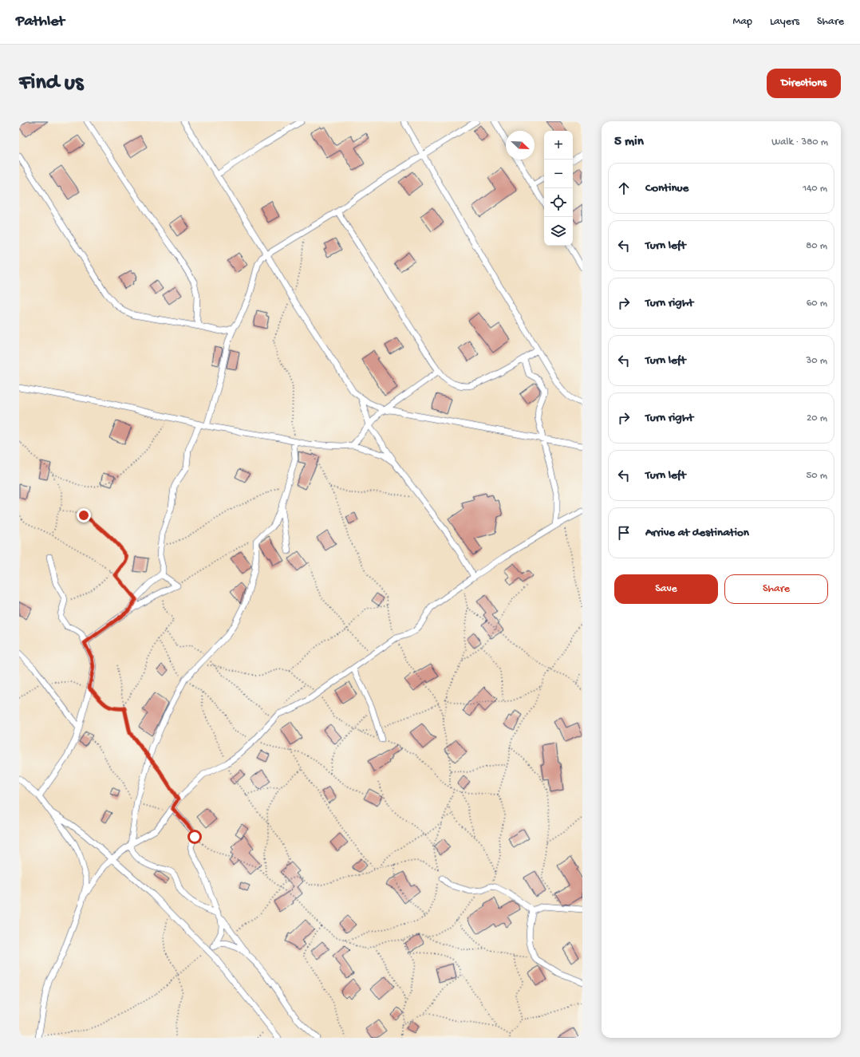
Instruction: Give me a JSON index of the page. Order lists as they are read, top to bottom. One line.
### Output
{"north":"bottom right","page":{"header":"Pathlet","nav":["Map","Layers","Share"],"buttons":["Directions",["Save","Share"]],"title":"Find us","heading":["5 min","Walk · 380 m"],"map_buttons":["+","−"],"list":[["Continue","140 m"],["Turn left","80 m"],["Turn right","60 m"],["Turn left","30 m"],["Turn right","20 m"],["Turn left","50 m"],"Arrive at destination"]}}
